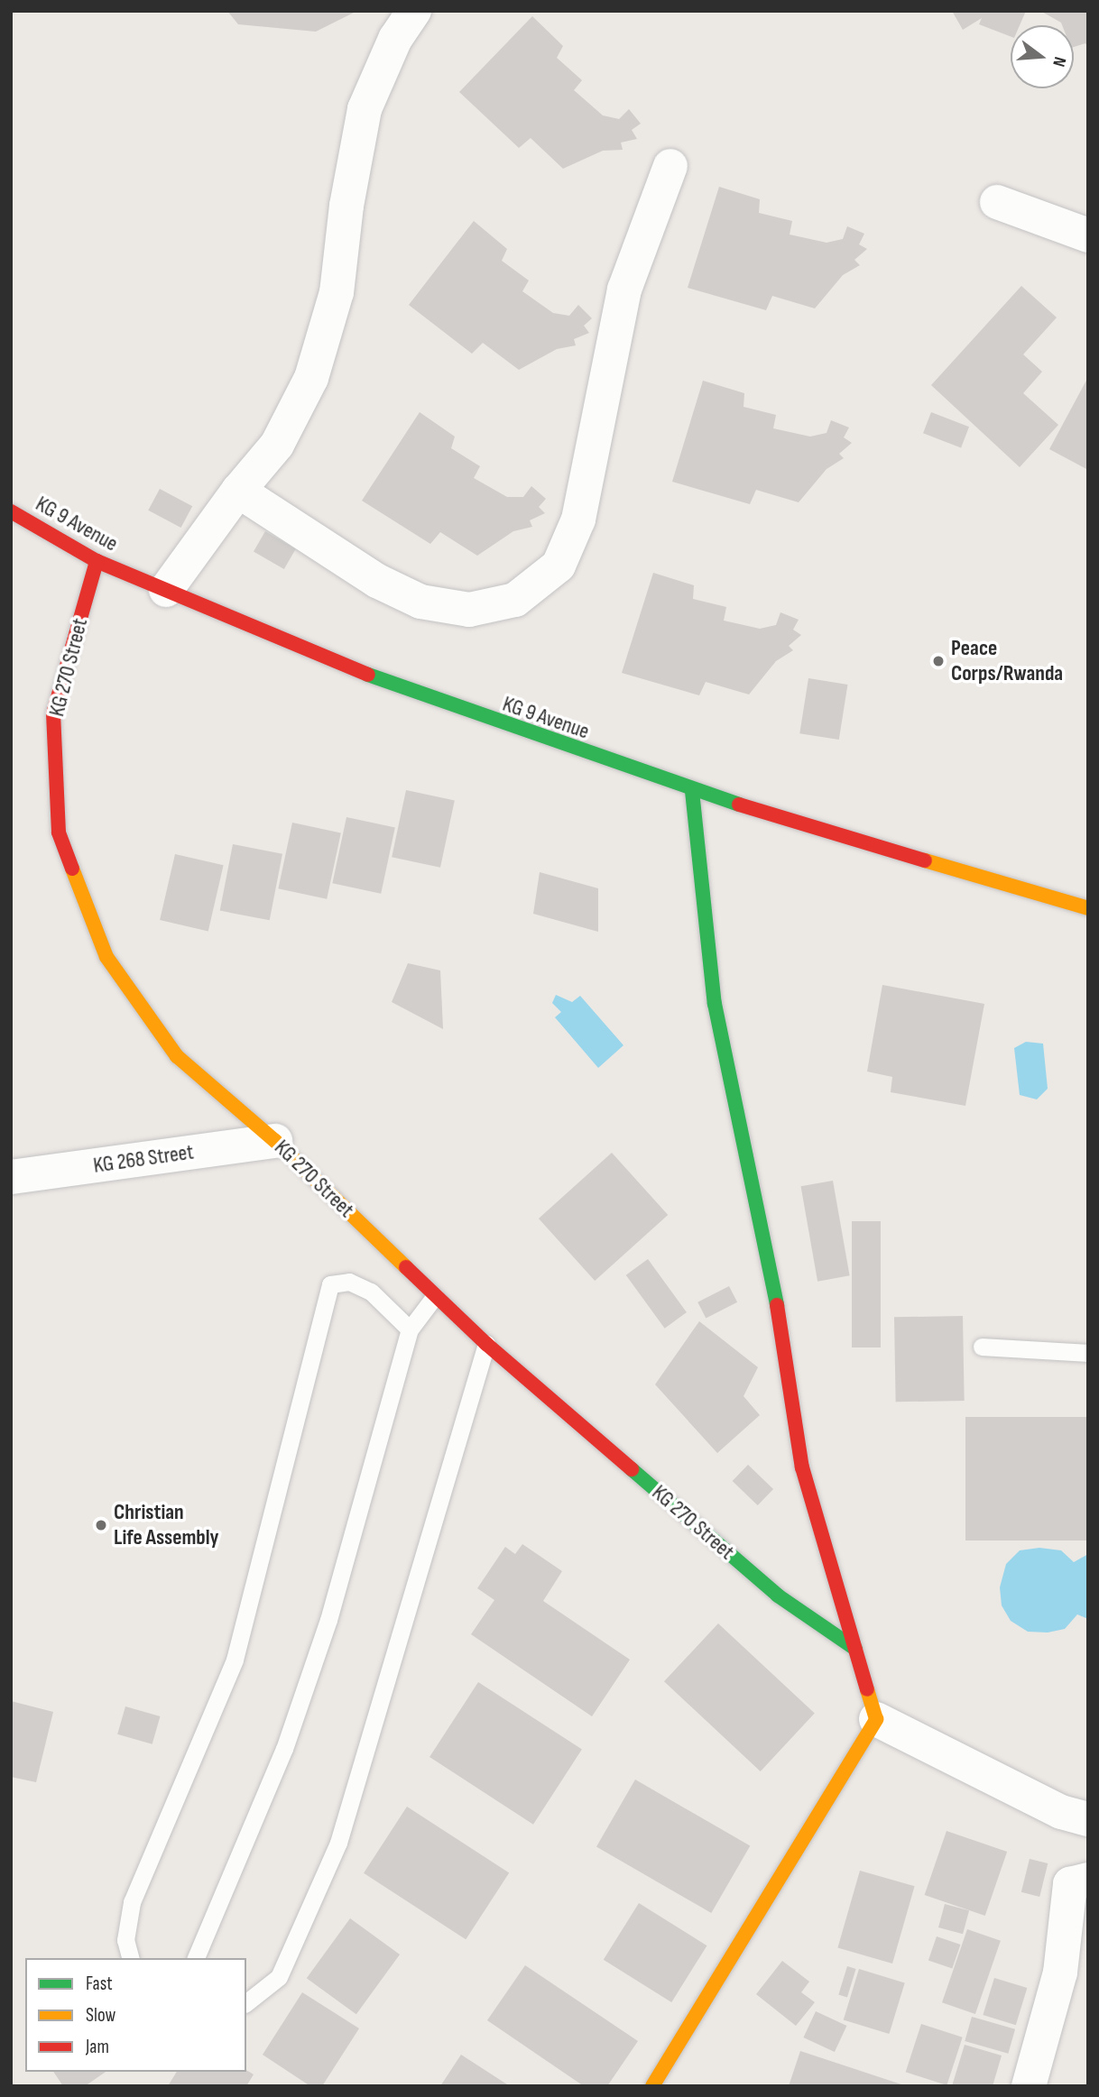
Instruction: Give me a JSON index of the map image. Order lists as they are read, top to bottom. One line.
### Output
{"streets":{"street":["KG 9 Avenue","KG 270 Street","KG 268 Street"]},"crossings":[["KG 9 Avenue","KG 270 Street"],["KG 270 Street","KG 268 Street"]],"places":["Peace Corps/Rwanda","Christian Life Assembly"],"legend":["Fast","Slow","Jam"],"north":"right"}
